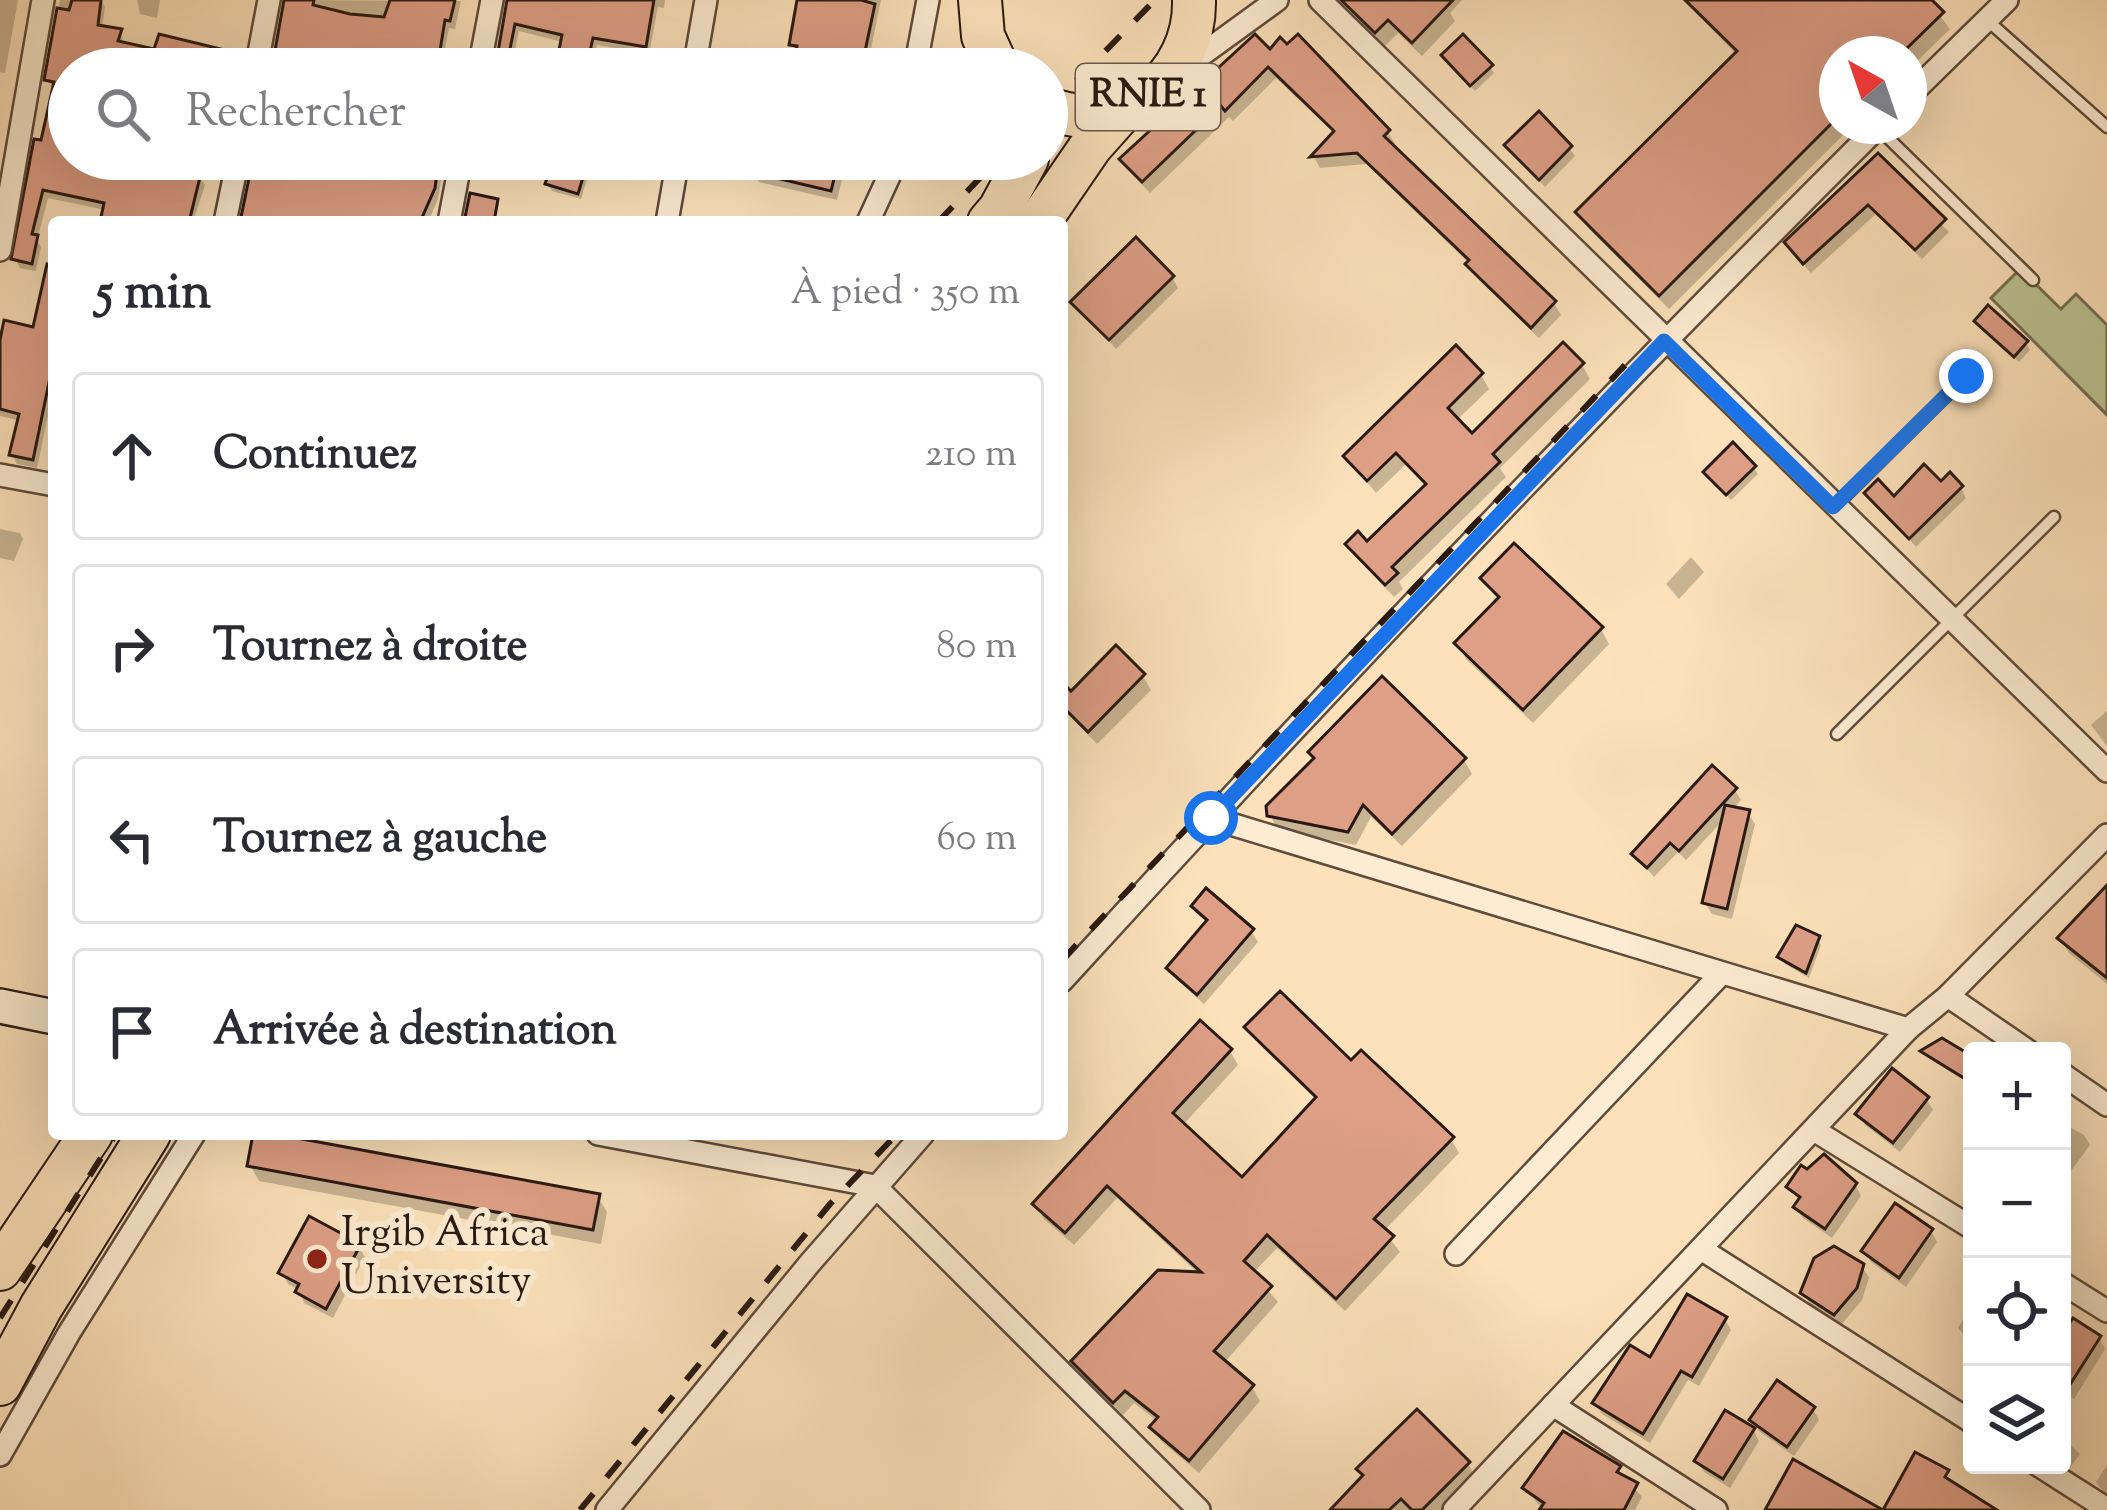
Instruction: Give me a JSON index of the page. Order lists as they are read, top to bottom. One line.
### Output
{"streets":{"highway":["RNIE 1"]},"places":["Irgib Africa University"],"north":"top left","page":{"search":"Rechercher","heading":["5 min","À pied · 350 m"],"list":[["Continuez","210 m"],["Tournez à droite","80 m"],["Tournez à gauche","60 m"],"Arrivée à destination"],"map_buttons":["+","−"]}}
